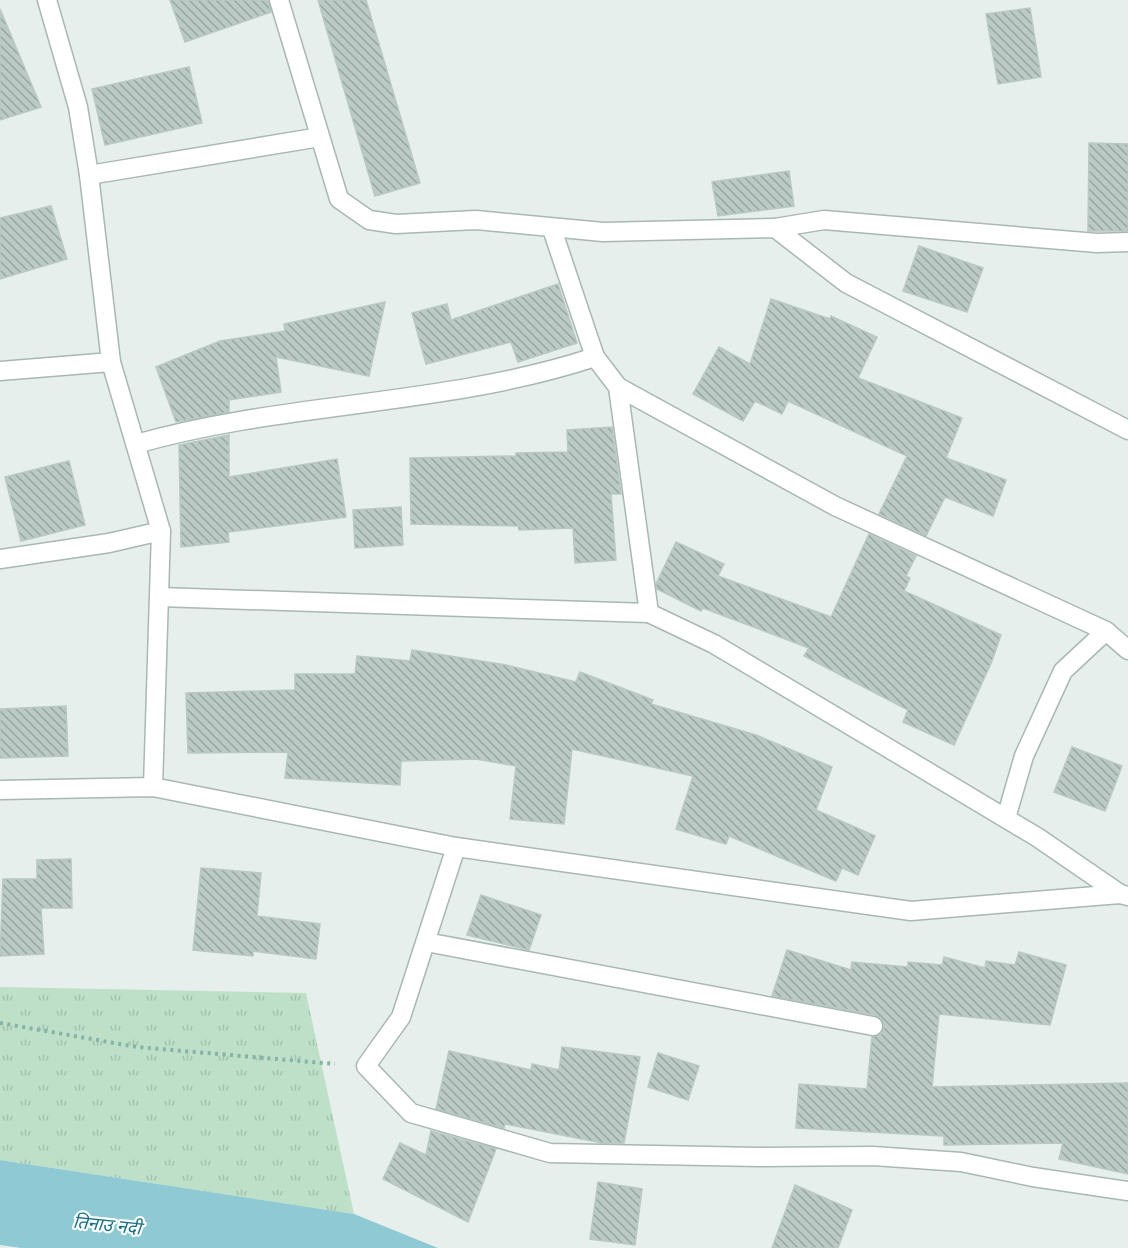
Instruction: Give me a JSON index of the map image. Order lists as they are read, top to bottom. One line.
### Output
{"water":["तिनाउ नदी"]}
